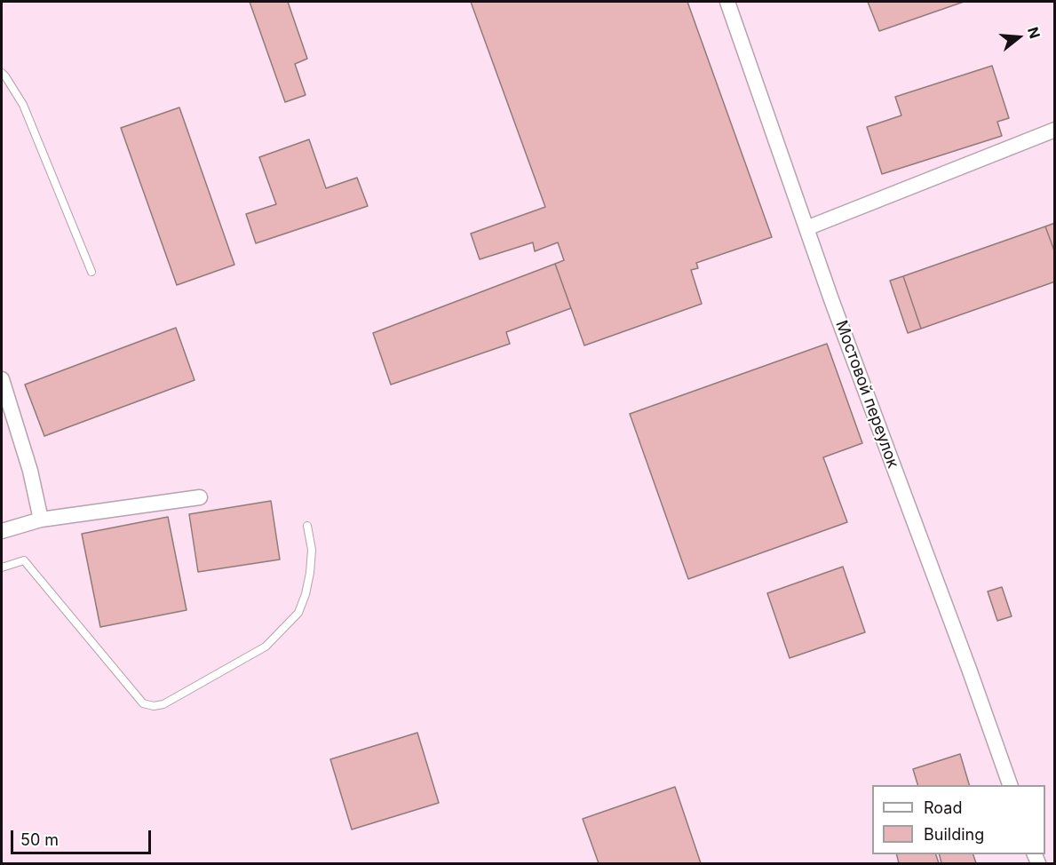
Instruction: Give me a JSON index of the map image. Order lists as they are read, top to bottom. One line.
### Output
{"streets":{"street":["Мостовой переулок"]},"legend":["Road","Building"],"scale_bar":"50 m","north":"right"}
